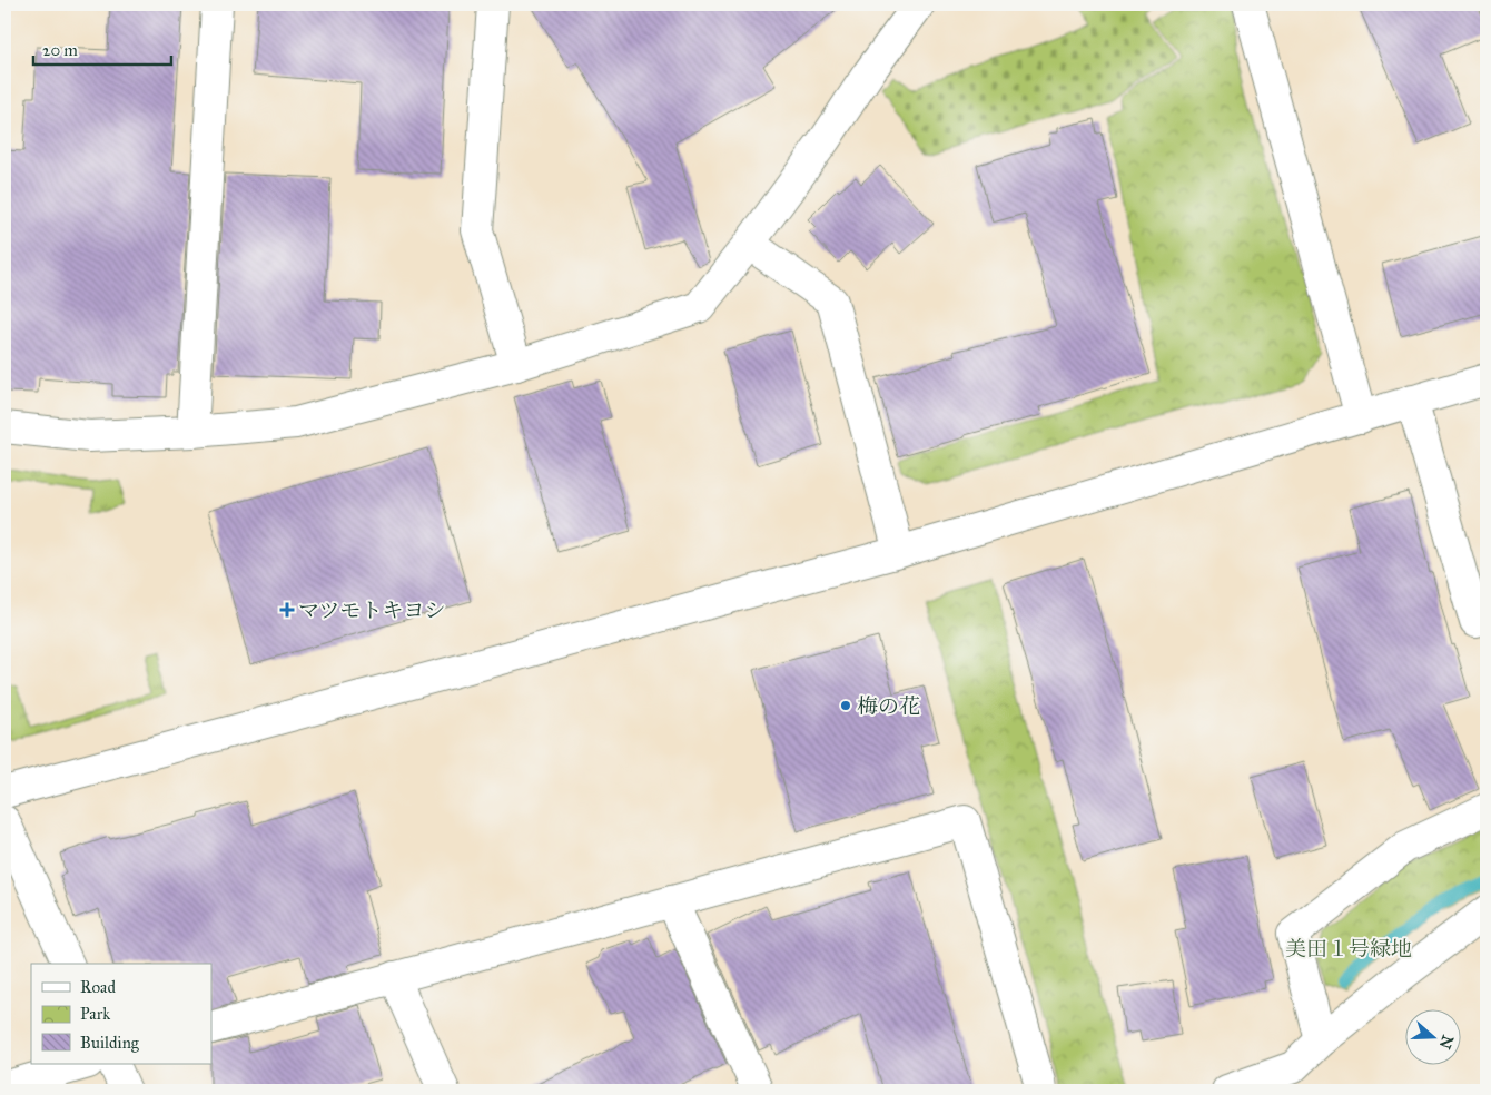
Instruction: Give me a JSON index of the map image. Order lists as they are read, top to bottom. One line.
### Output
{"parks":["美田１号緑地"],"places":{"health":["マツモトキヨシ"],"other":["梅の花"]},"legend":["Road","Park","Building"],"scale_bar":"20 m","north":"right"}
